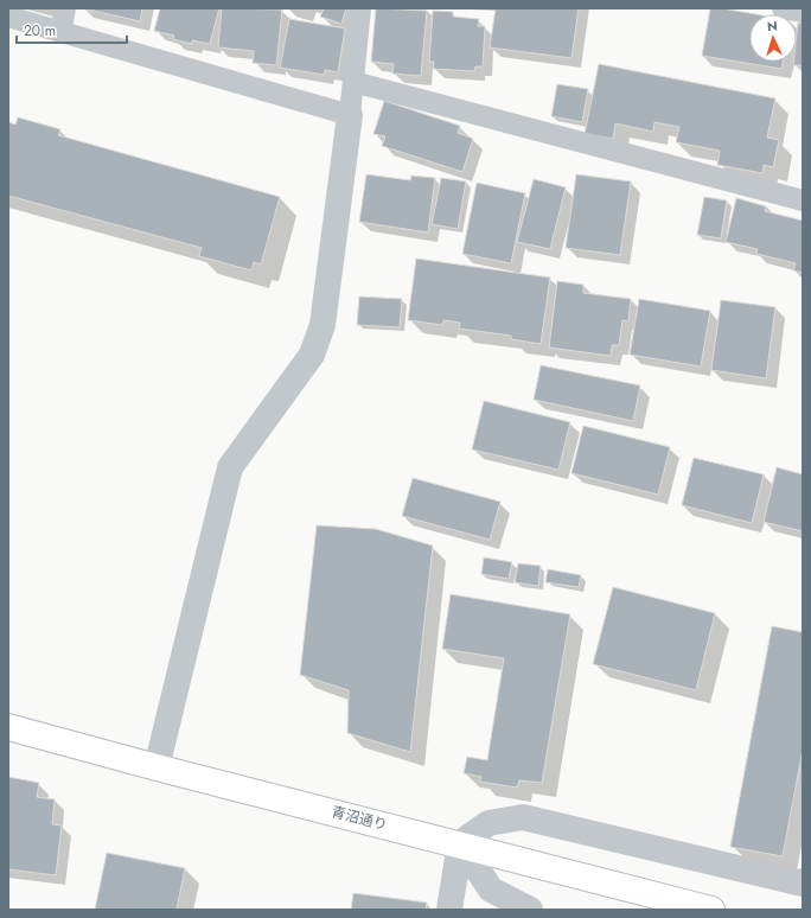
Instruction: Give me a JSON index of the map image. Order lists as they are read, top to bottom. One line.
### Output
{"streets":{"street":["青沼通り"]},"scale_bar":"20 m","north":"top"}
